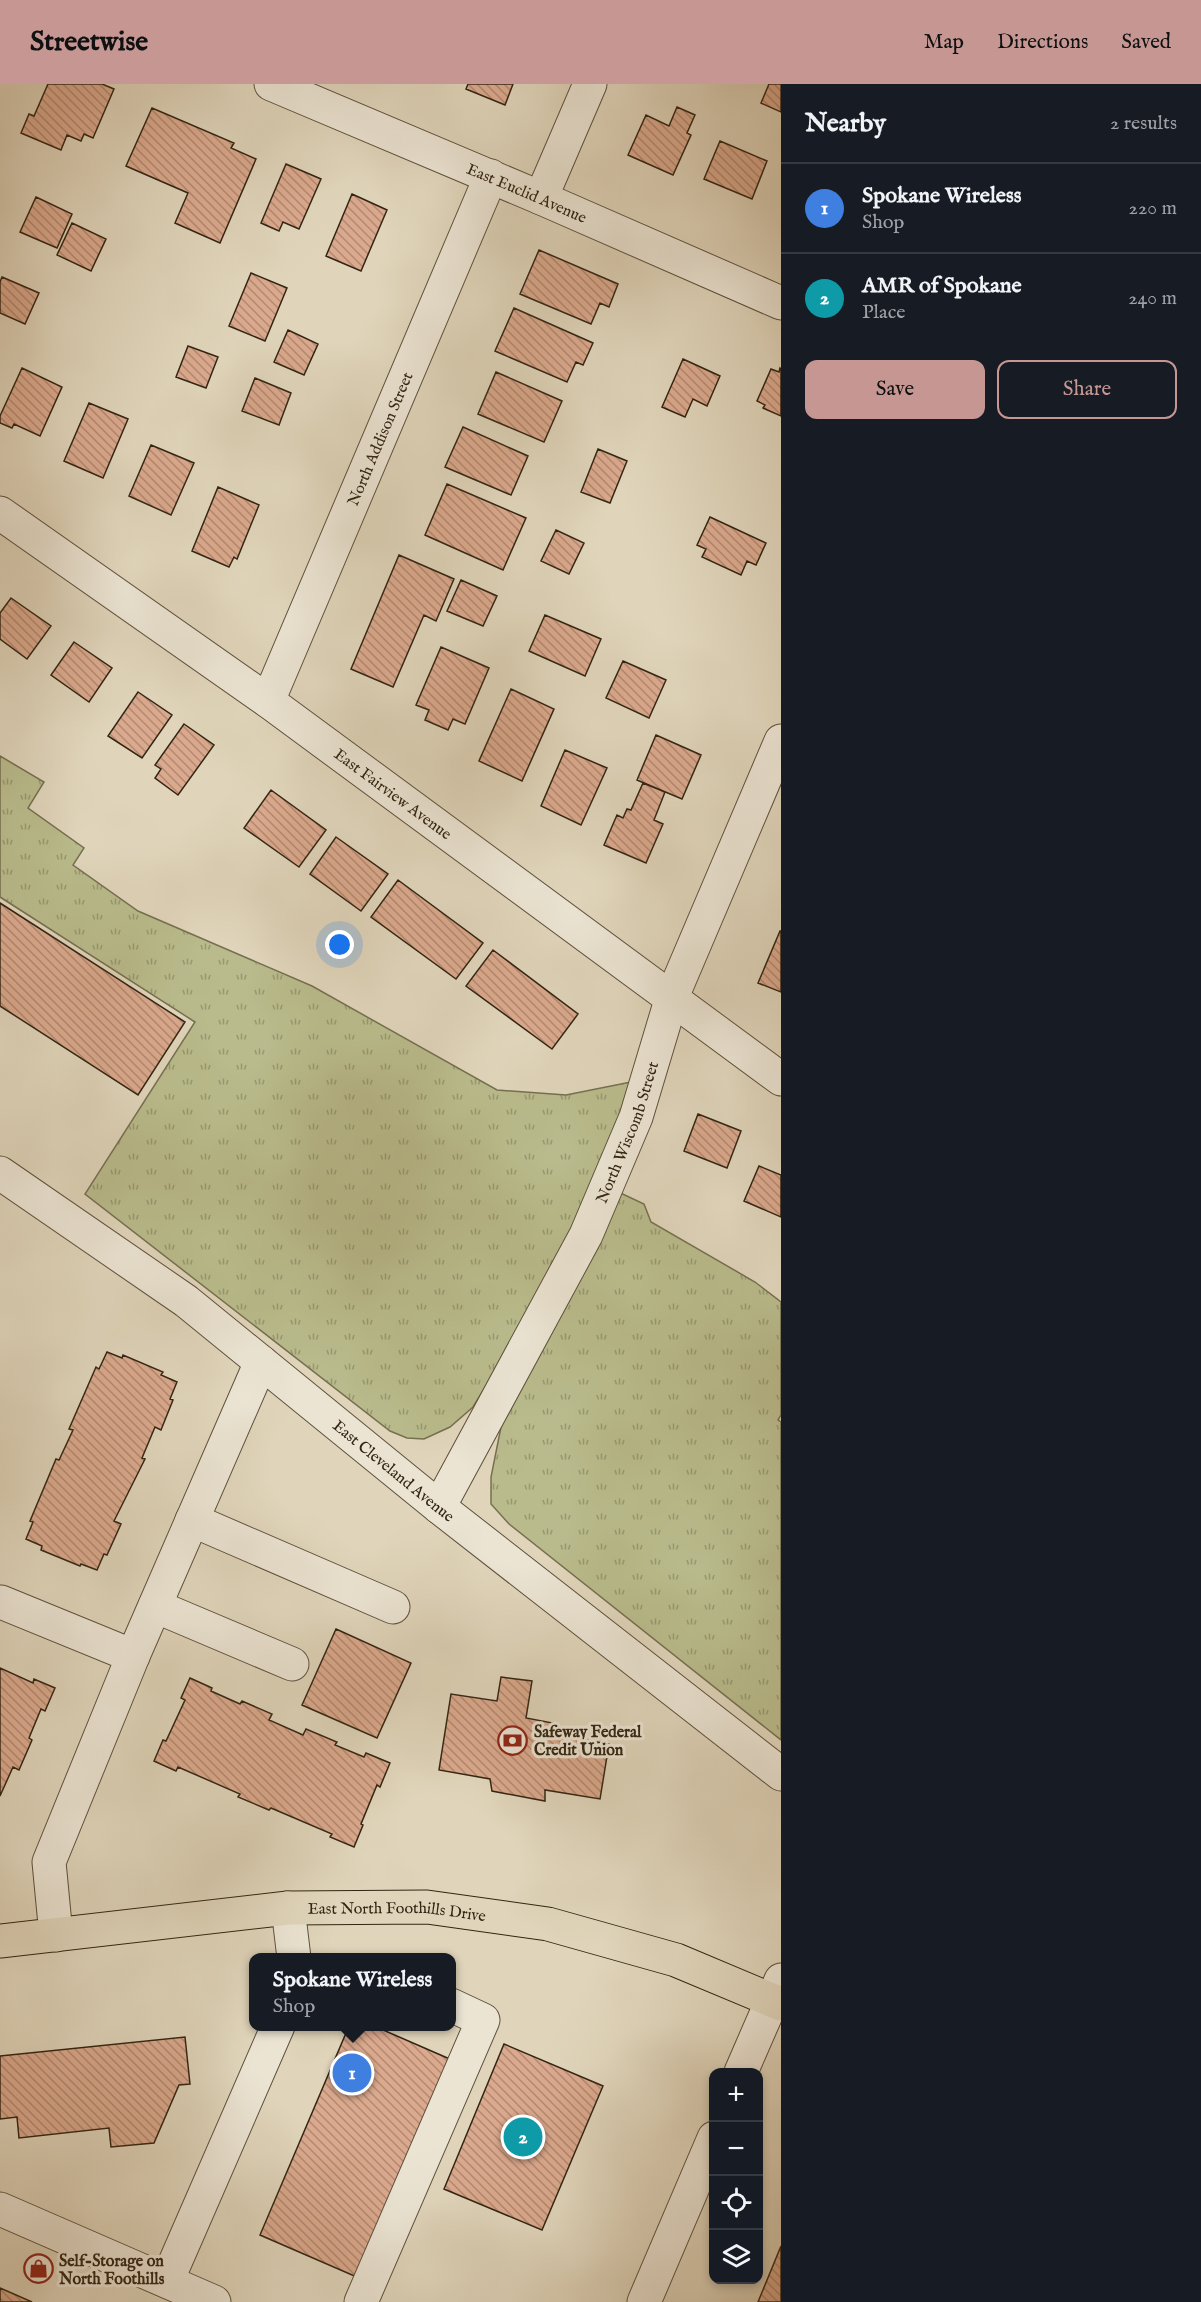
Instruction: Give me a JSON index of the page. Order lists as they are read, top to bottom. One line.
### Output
{"streets":{"main road":["East North Foothills Drive"],"street":["East Euclid Avenue","North Addison Street","East Fairview Avenue","North Wiscomb Street","East Cleveland Avenue"]},"crossings":[["East Euclid Avenue","North Addison Street"],["North Addison Street","East Fairview Avenue"],["East Fairview Avenue","North Wiscomb Street"],["North Wiscomb Street","East Cleveland Avenue"]],"places":{"bank":["Safeway Federal Credit Union"],"shop":["Self-Storage on North Foothills"]},"page":{"header":"Streetwise","nav":["Map","Directions","Saved"],"heading":["Nearby","2 results"],"list":[{"mark":"1","name":"Spokane Wireless","note":"Shop","value":"220 m"},{"mark":"2","name":"AMR of Spokane","note":"Place","value":"240 m"}],"buttons":["Save","Share"],"popup":["Spokane Wireless","Shop"],"pins":["1","2"],"map_buttons":["+","−"]}}
